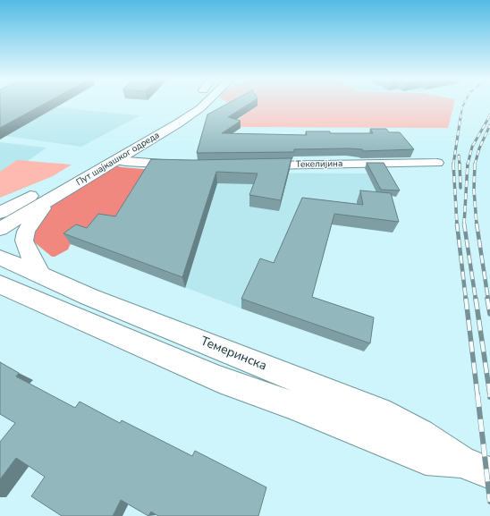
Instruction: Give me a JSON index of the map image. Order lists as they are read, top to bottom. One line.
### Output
{"streets":{"main road":["Пут шајкашког одреда","Темеринска"],"street":["Текелијина"]}}
